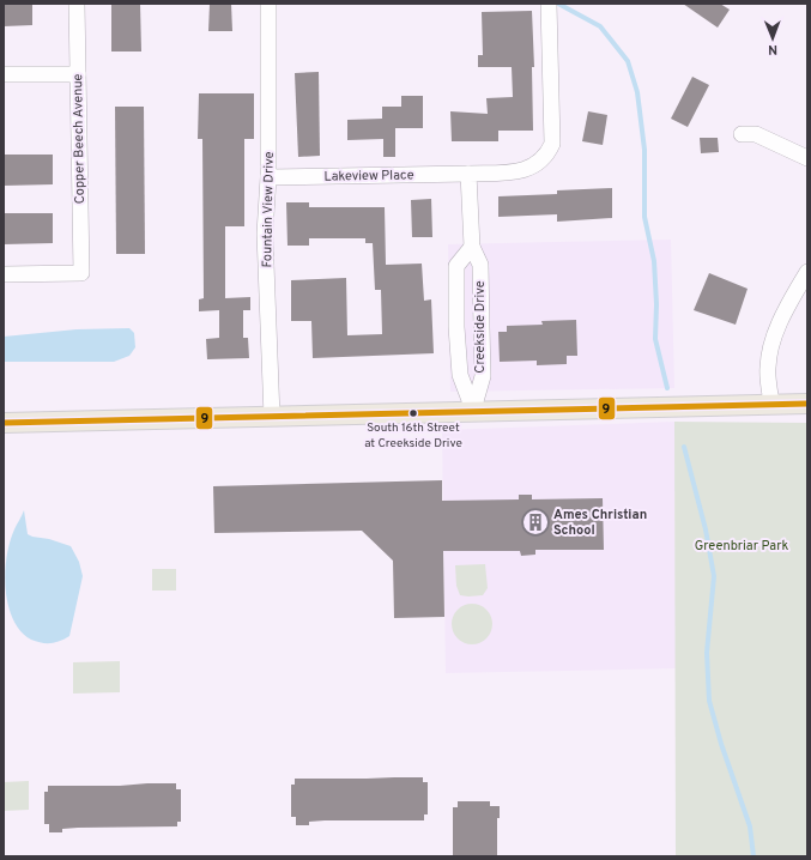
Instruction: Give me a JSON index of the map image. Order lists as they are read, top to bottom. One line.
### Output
{"streets":{"street":["Copper Beech Avenue","Lakeview Place","Fountain View Drive","Creekside Drive"]},"crossings":[["Lakeview Place","Fountain View Drive"],["Lakeview Place","Creekside Drive"]],"parks":["Greenbriar Park"],"places":{"other":["South 16th Street at Creekside Drive"],"building":["Ames Christian School"]},"lines":["transit line 9"],"north":"bottom"}
